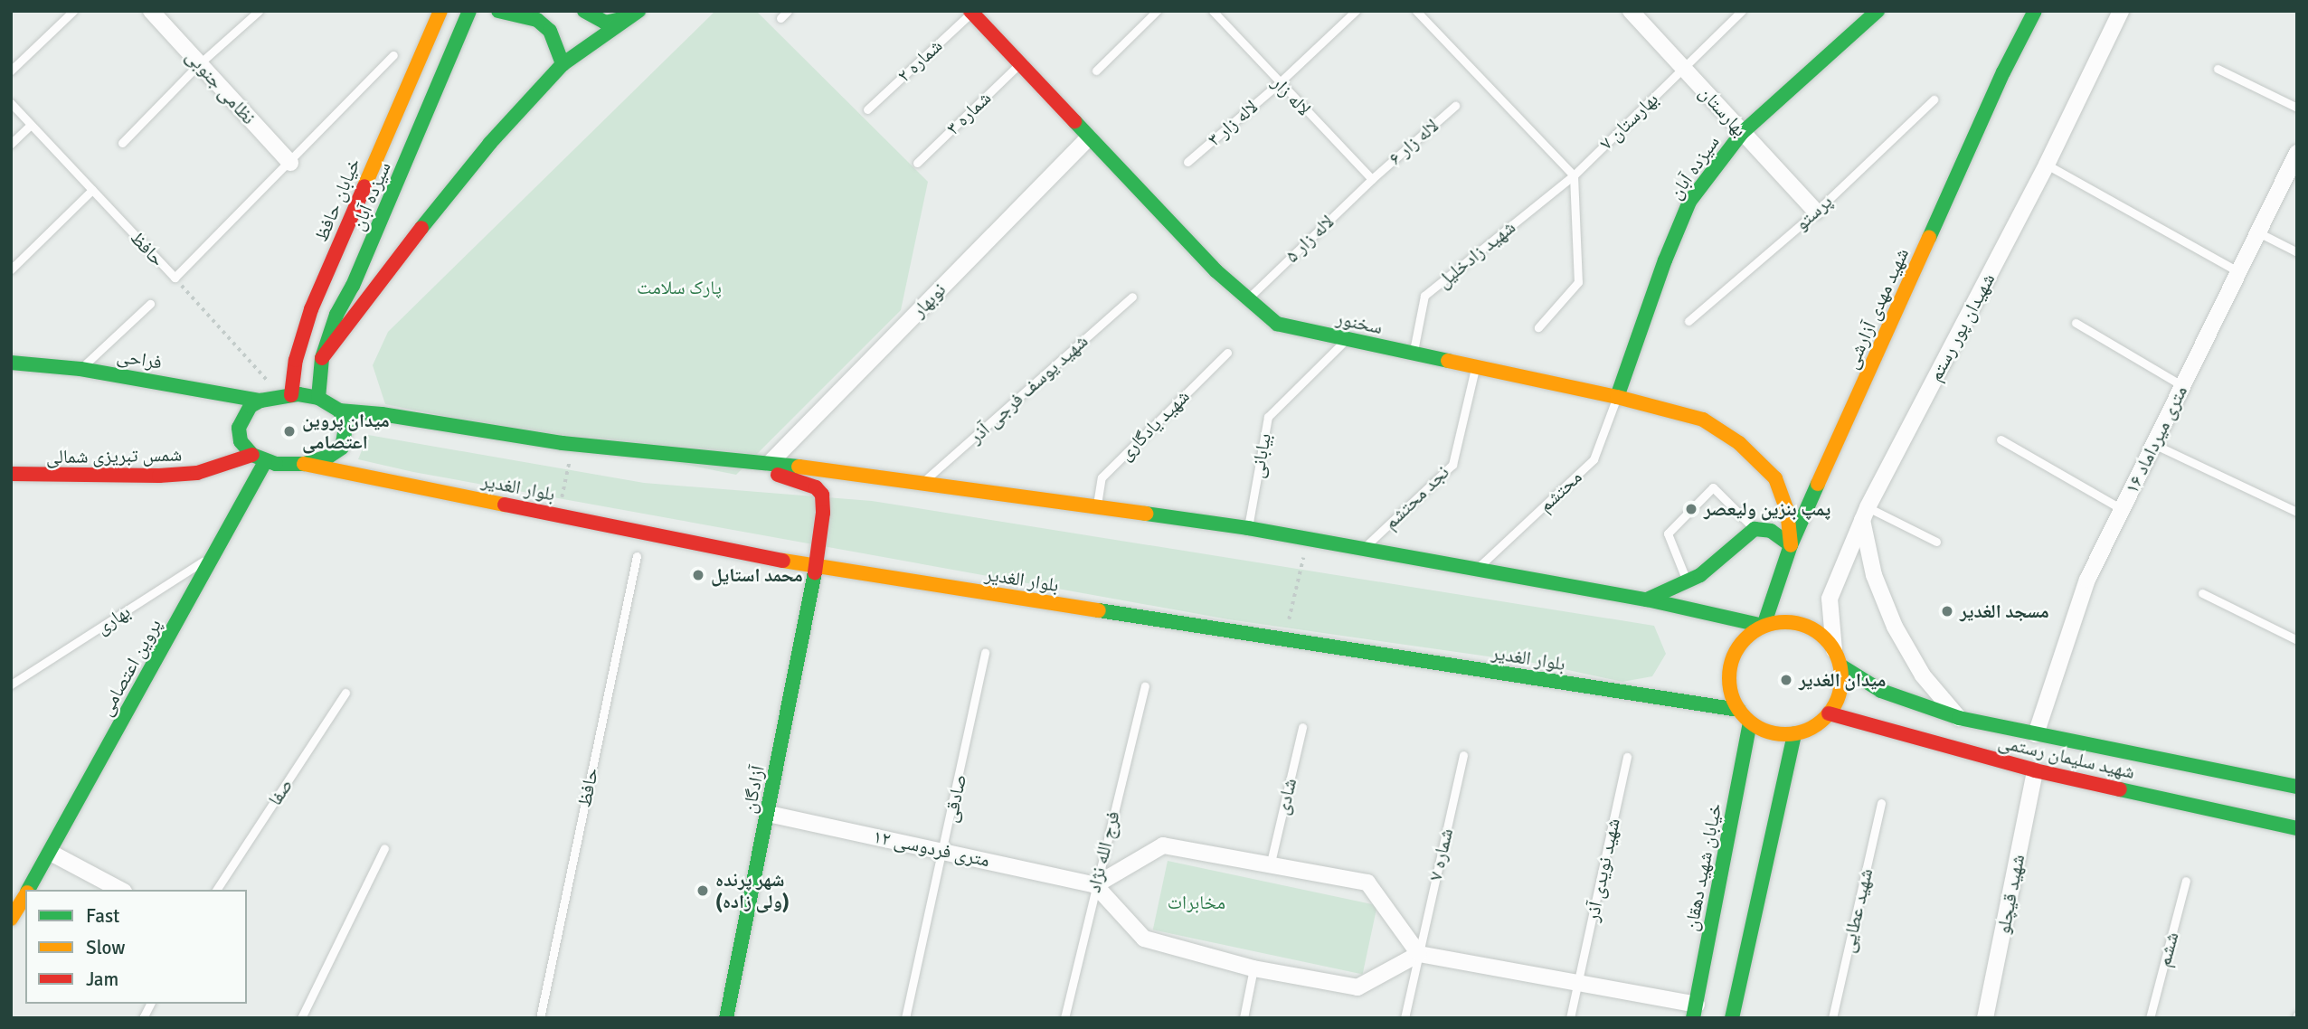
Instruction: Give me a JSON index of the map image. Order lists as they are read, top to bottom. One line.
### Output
{"streets":{"street":["نظامی جنوبی","بهارستان","سیزده آبان","خیابان حافظ","نوبهار","شهید مهدی آزارشی","سخنور","شهیدان پور رستم","فراحی","۱۶ متری میرداماد","شمس تبریزی شمالی","بلوار الغدیر","پروین اعتصامی","شهید سلیمان رستمی","آزادگان","۱۲ متری فردوسی","خیابان شهید دهقان","شهید قیچلو"],"lane":["شماره ۲","لاله زار","شماره ۳","بهارستان ۷","لاله زار ۳","لاله زار ۶","پرستو","لاله زار ۵","حافظ","شهید زادخلیل","شهید یوسف فرجی آذر","شهید یادگاری","بیابانی","محتشم","نجد محتشم","بهاری","صفا","شادی","صادقی","فرج الله نژاد","شماره ۷","شهید نویدی آذر","شهید عطایی","ششم"]},"crossings":[["شماره ۲","سخنور"],["لاله زار","لاله زار ۳"],["لاله زار","لاله زار ۶"],["لاله زار","لاله زار ۵"],["بهارستان","بهارستان ۷"],["بهارستان","سیزده آبان"],["بهارستان","پرستو"],["شماره ۳","سخنور"],["بهارستان ۷","شهید زادخلیل"],["لاله زار ۶","لاله زار ۵"],["سیزده آبان","خیابان حافظ"],["سیزده آبان","حافظ"],["سیزده آبان","سخنور"],["سیزده آبان","فراحی"],["سیزده آبان","شمس تبریزی شمالی"],["سیزده آبان","بلوار الغدیر"],["سیزده آبان","محتشم"],["سیزده آبان","پروین اعتصامی"],["خیابان حافظ","حافظ"],["خیابان حافظ","فراحی"],["خیابان حافظ","شمس تبریزی شمالی"],["خیابان حافظ","بلوار الغدیر"],["خیابان حافظ","پروین اعتصامی"],["لاله زار ۵","سخنور"],["حافظ","فراحی"],["حافظ","شمس تبریزی شمالی"],["حافظ","بلوار الغدیر"],["حافظ","پروین اعتصامی"],["شهید زادخلیل","سخنور"],["نوبهار","سخنور"],["شهید مهدی آزارشی","سخنور"],["شهید مهدی آزارشی","شهیدان پور رستم"],["شهید مهدی آزارشی","بلوار الغدیر"],["شهید مهدی آزارشی","شهید سلیمان رستمی"],["شهید مهدی آزارشی","خیابان شهید دهقان"],["سخنور","بیابانی"],["سخنور","محتشم"],["سخنور","نجد محتشم"],["شهیدان پور رستم","بلوار الغدیر"],["شهیدان پور رستم","شهید سلیمان رستمی"],["شهیدان پور رستم","خیابان شهید دهقان"],["فراحی","شمس تبریزی شمالی"],["فراحی","بلوار الغدیر"],["فراحی","پروین اعتصامی"],["۱۶ متری میرداماد","شهید سلیمان رستمی"],["شمس تبریزی شمالی","بلوار الغدیر"],["شمس تبریزی شمالی","پروین اعتصامی"],["بلوار الغدیر","پروین اعتصامی"],["بلوار الغدیر","شهید سلیمان رستمی"],["بلوار الغدیر","آزادگان"],["بلوار الغدیر","خیابان شهید دهقان"],["بهاری","پروین اعتصامی"],["شهید سلیمان رستمی","خیابان شهید دهقان"],["شهید سلیمان رستمی","شهید قیچلو"],["آزادگان","۱۲ متری فردوسی"],["صادقی","۱۲ متری فردوسی"],["۱۲ متری فردوسی","فرج الله نژاد"]],"parks":["پارک سلامت","مخابرات"],"places":["میدان پروین اعتصامی","پمپ بنزین ولیعصر","محمد استایل","مسجد الغدیر","میدان الغدیر","شهر پرنده (ولی زاده)"],"legend":["Fast","Slow","Jam"]}
